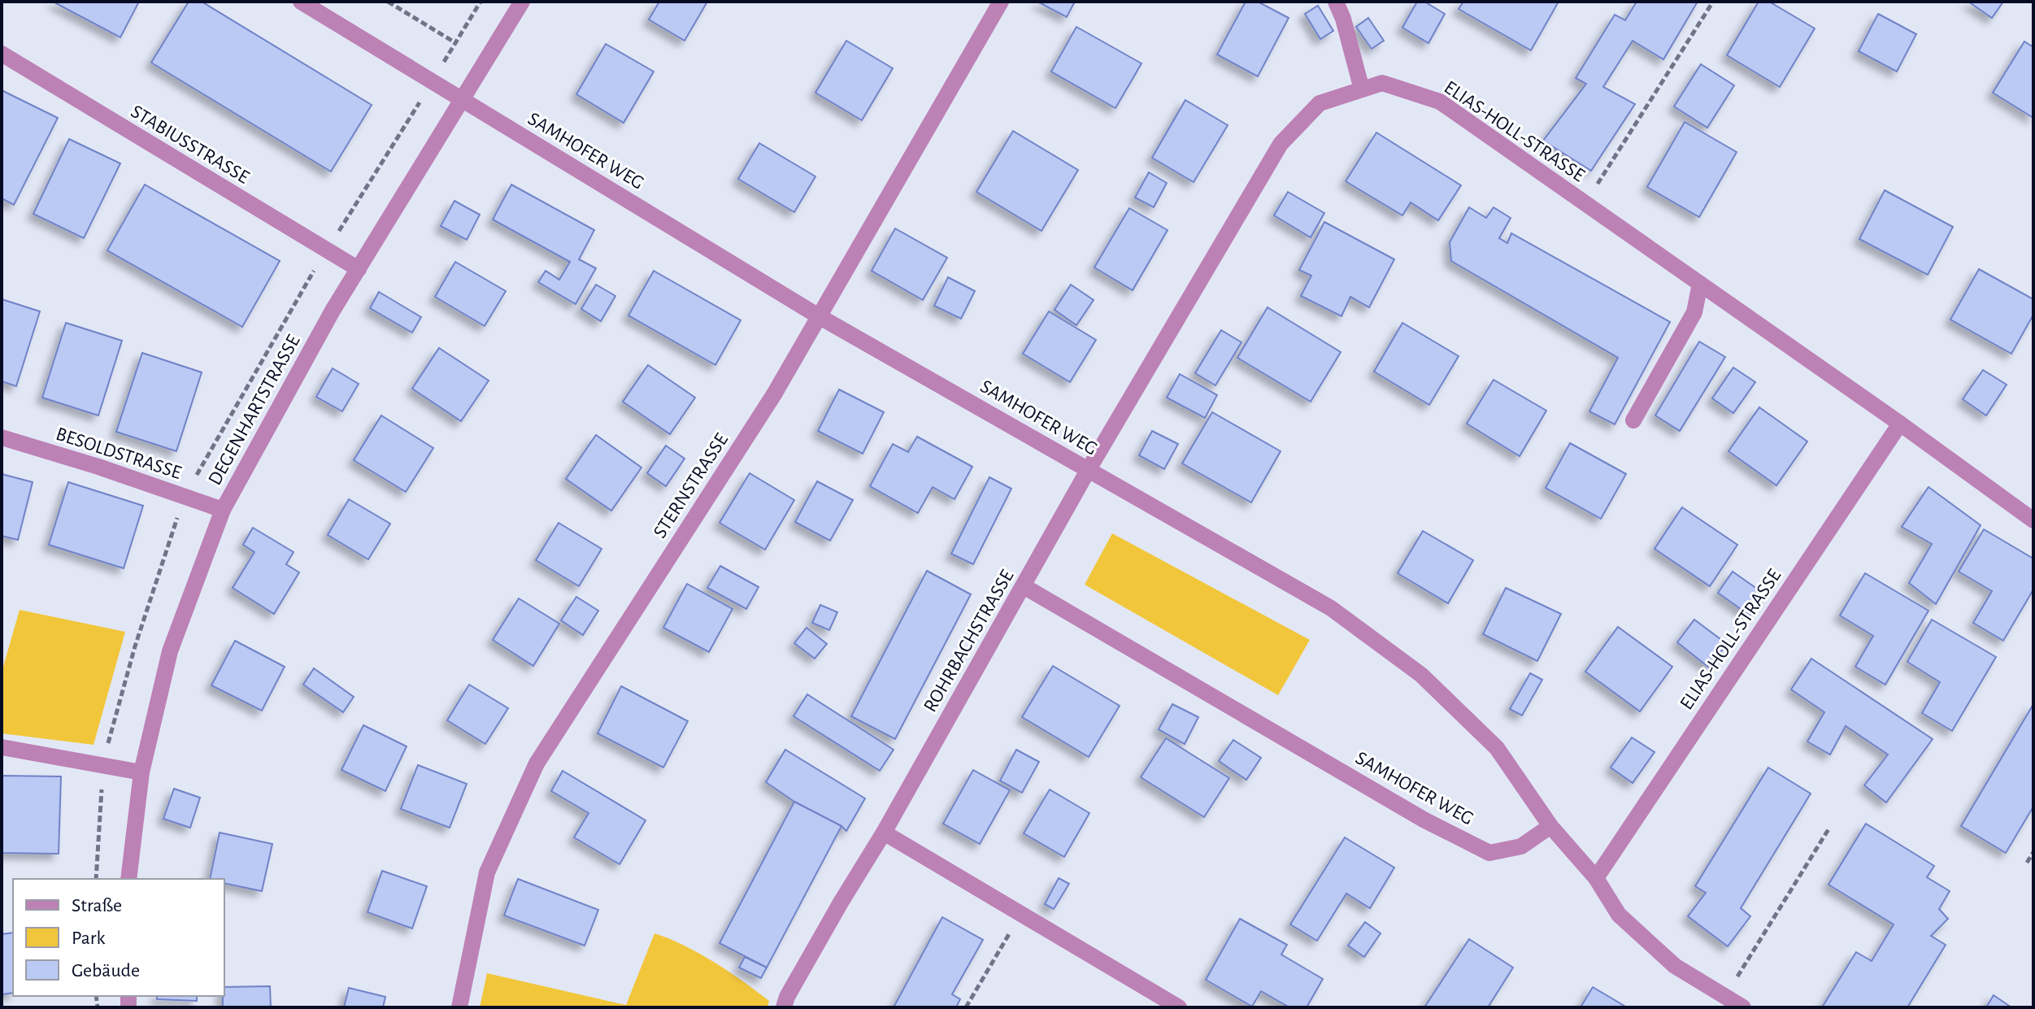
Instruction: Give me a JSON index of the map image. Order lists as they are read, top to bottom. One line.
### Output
{"streets":{"street":["ELIAS-HOLL-STRASSE","STABIUSSTRASSE","SAMHOFER WEG","DEGENHARTSTRASSE","BESOLDSTRASSE","STERNSTRASSE","ROHRBACHSTRASSE"]},"crossings":[["ELIAS-HOLL-STRASSE","SAMHOFER WEG"],["ELIAS-HOLL-STRASSE","ROHRBACHSTRASSE"],["STABIUSSTRASSE","DEGENHARTSTRASSE"],["SAMHOFER WEG","DEGENHARTSTRASSE"],["SAMHOFER WEG","STERNSTRASSE"],["SAMHOFER WEG","ROHRBACHSTRASSE"],["DEGENHARTSTRASSE","BESOLDSTRASSE"]],"legend":["Straße","Park","Gebäude"]}
